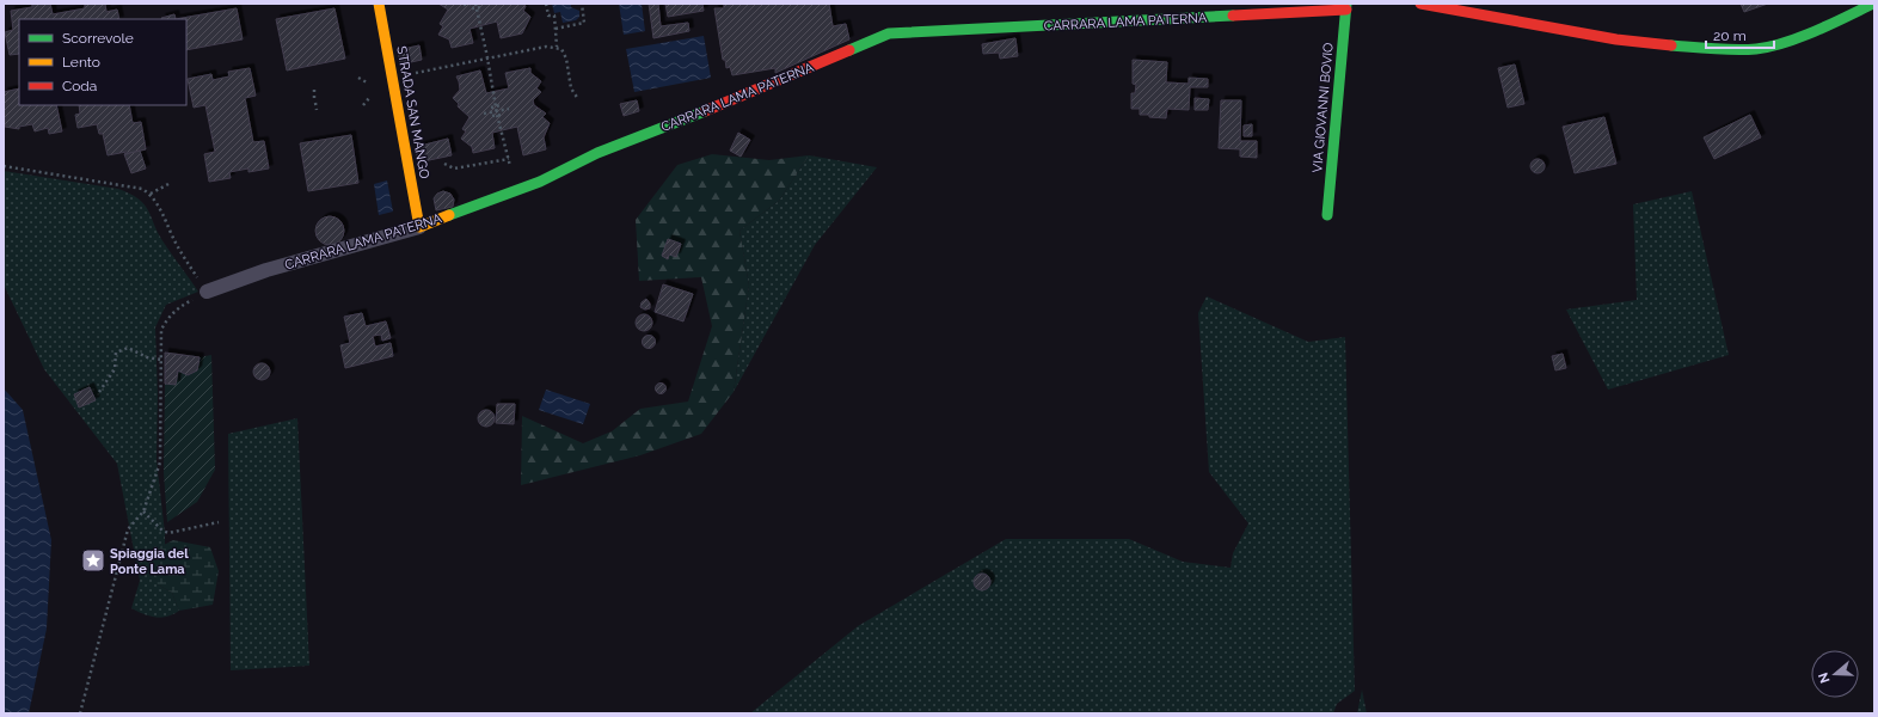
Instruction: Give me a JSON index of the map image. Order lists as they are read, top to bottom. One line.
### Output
{"streets":{"street":["CARRARA LAMA PATERNA","VIA GIOVANNI BOVIO","STRADA SAN MANGO"]},"crossings":[["CARRARA LAMA PATERNA","VIA GIOVANNI BOVIO"],["CARRARA LAMA PATERNA","STRADA SAN MANGO"]],"places":{"place":["Spiaggia del Ponte Lama"]},"legend":["Scorrevole","Lento","Coda"],"scale_bar":"20 m","north":"left"}
